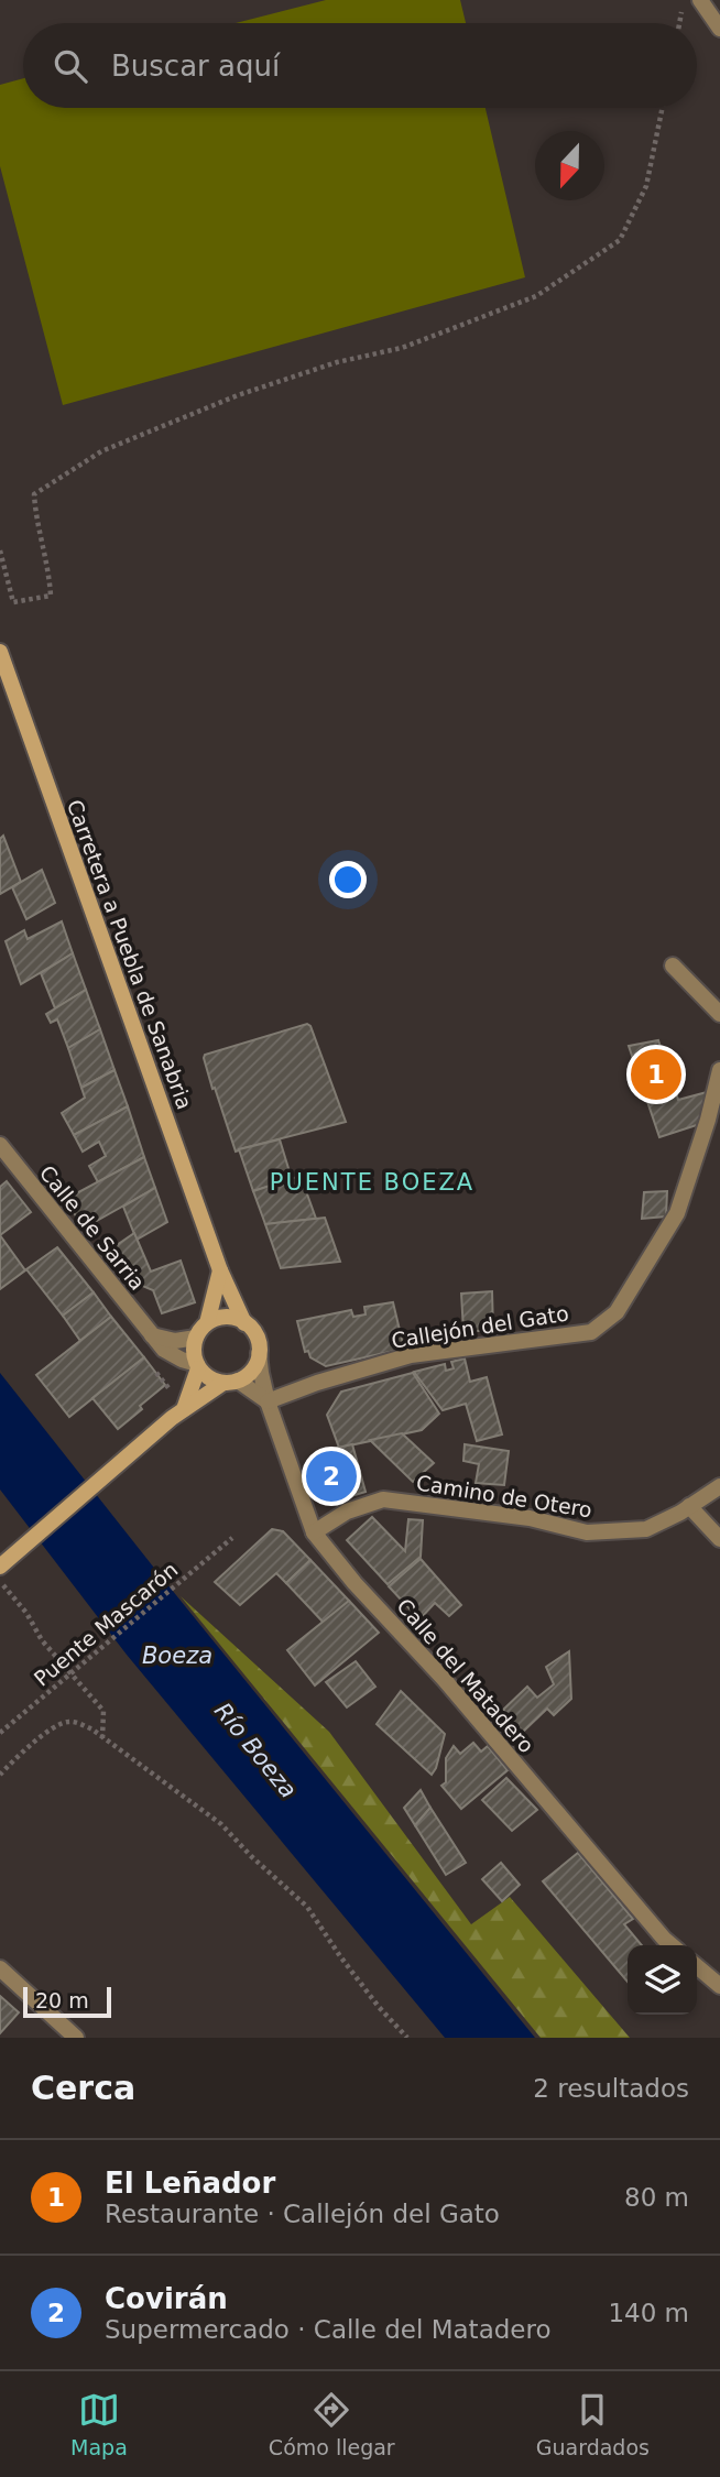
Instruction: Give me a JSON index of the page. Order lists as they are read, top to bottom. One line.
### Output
{"streets":{"street":["Carretera a Puebla de Sanabria","Calle de Sarria","Callejón del Gato","Camino de Otero","Calle del Matadero"],"path":["Puente Mascarón"]},"crossings":[["Carretera a Puebla de Sanabria","Calle de Sarria"],["Carretera a Puebla de Sanabria","Calle del Matadero"],["Calle de Sarria","Calle del Matadero"],["Callejón del Gato","Calle del Matadero"],["Camino de Otero","Calle del Matadero"]],"districts":["PUENTE BOEZA"],"water":["Boeza","Río Boeza"],"scale_bar":"20 m","north":"bottom","page":{"search":"Buscar aquí","pins":["1","2"],"scale":"20 m","heading":["Cerca","2 resultados"],"list":[{"mark":"1","name":"El Leñador","note":"Restaurante · Callejón del Gato","value":"80 m"},{"mark":"2","name":"Covirán","note":"Supermercado · Calle del Matadero","value":"140 m"}],"nav":["Mapa","Cómo llegar","Guardados"]}}
